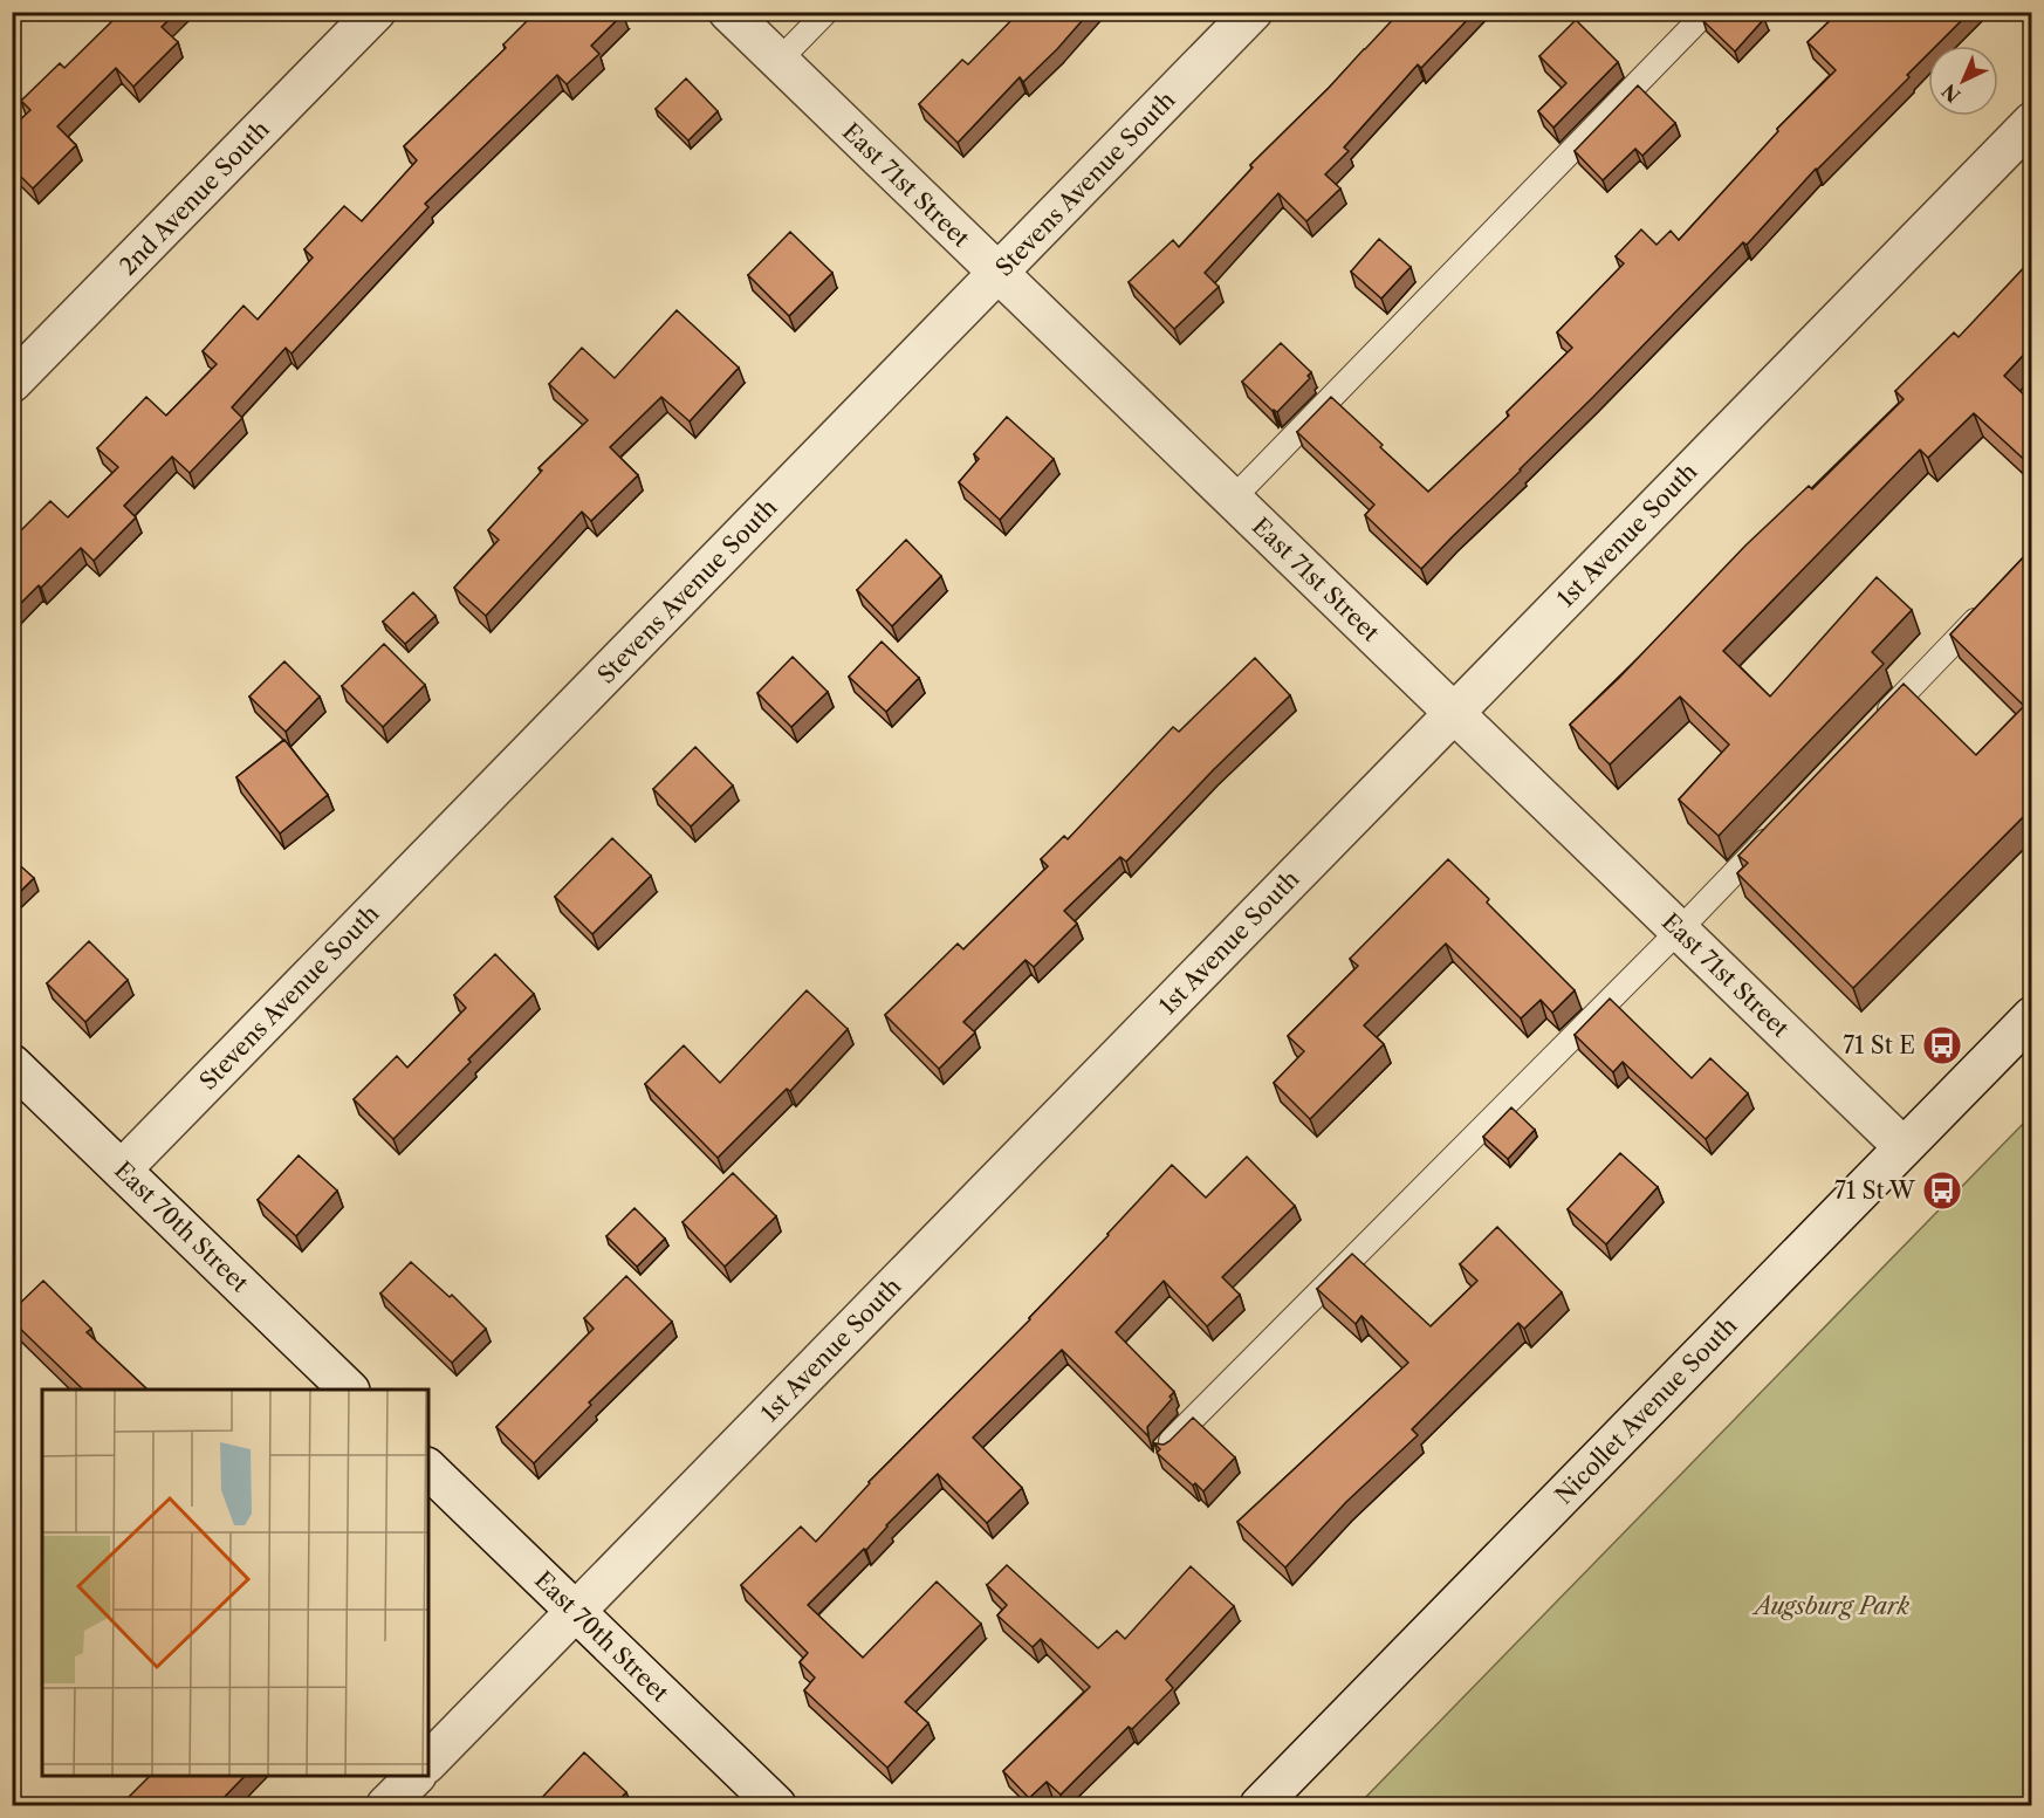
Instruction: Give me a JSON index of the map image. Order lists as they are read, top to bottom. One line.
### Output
{"streets":{"street":["Stevens Avenue South","East 71st Street","2nd Avenue South","1st Avenue South","East 70th Street","Nicollet Avenue South"]},"crossings":[["Stevens Avenue South","East 71st Street"],["Stevens Avenue South","East 70th Street"],["East 71st Street","1st Avenue South"],["East 71st Street","Nicollet Avenue South"],["1st Avenue South","East 70th Street"]],"parks":["Augsburg Park"],"places":{"bus stop":["71 St E","71 St W"]},"north":"bottom left"}
